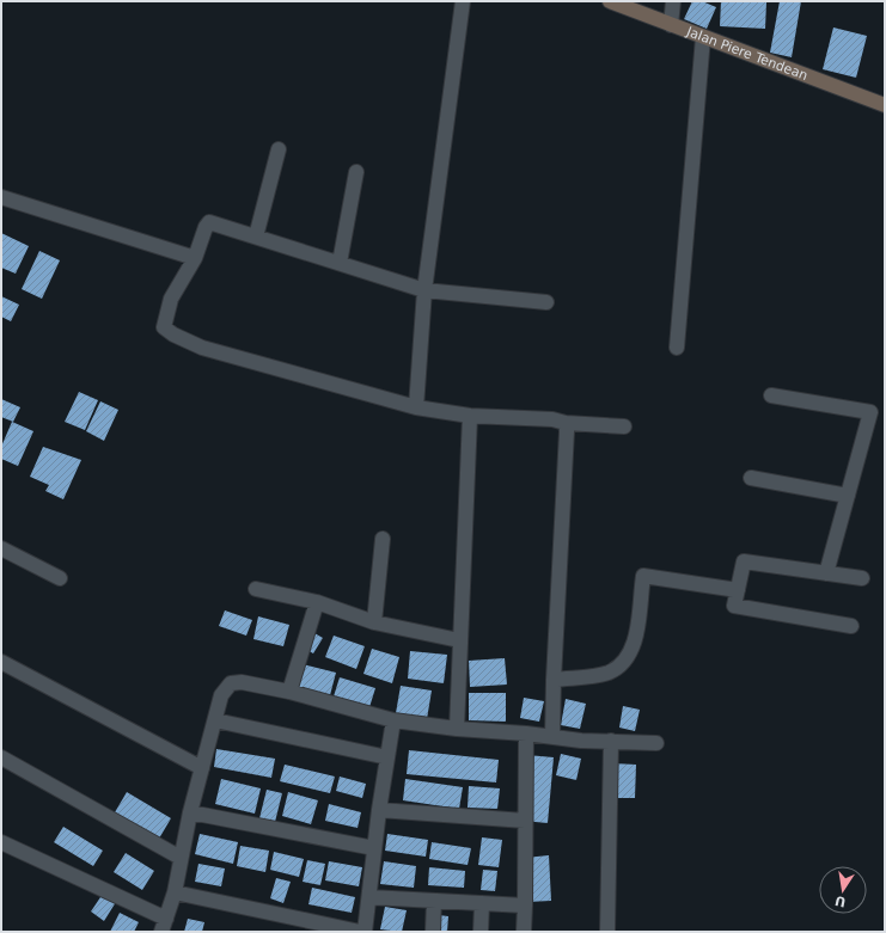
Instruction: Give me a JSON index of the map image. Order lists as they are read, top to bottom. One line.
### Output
{"streets":{"street":["Jalan Piere Tendean"]},"north":"bottom"}
